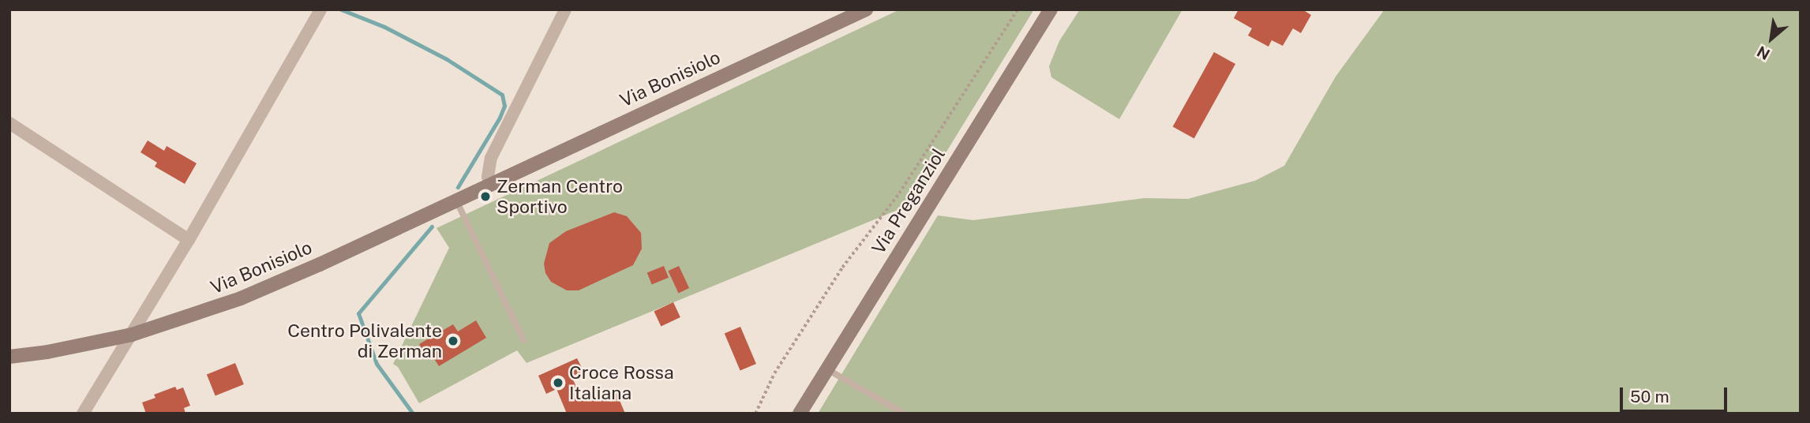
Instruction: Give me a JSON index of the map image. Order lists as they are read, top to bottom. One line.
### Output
{"streets":{"main road":["Via Bonisiolo","Via Preganziol"]},"places":["Zerman Centro Sportivo","Centro Polivalente di Zerman","Croce Rossa Italiana"],"scale_bar":"50 m","north":"bottom left"}
